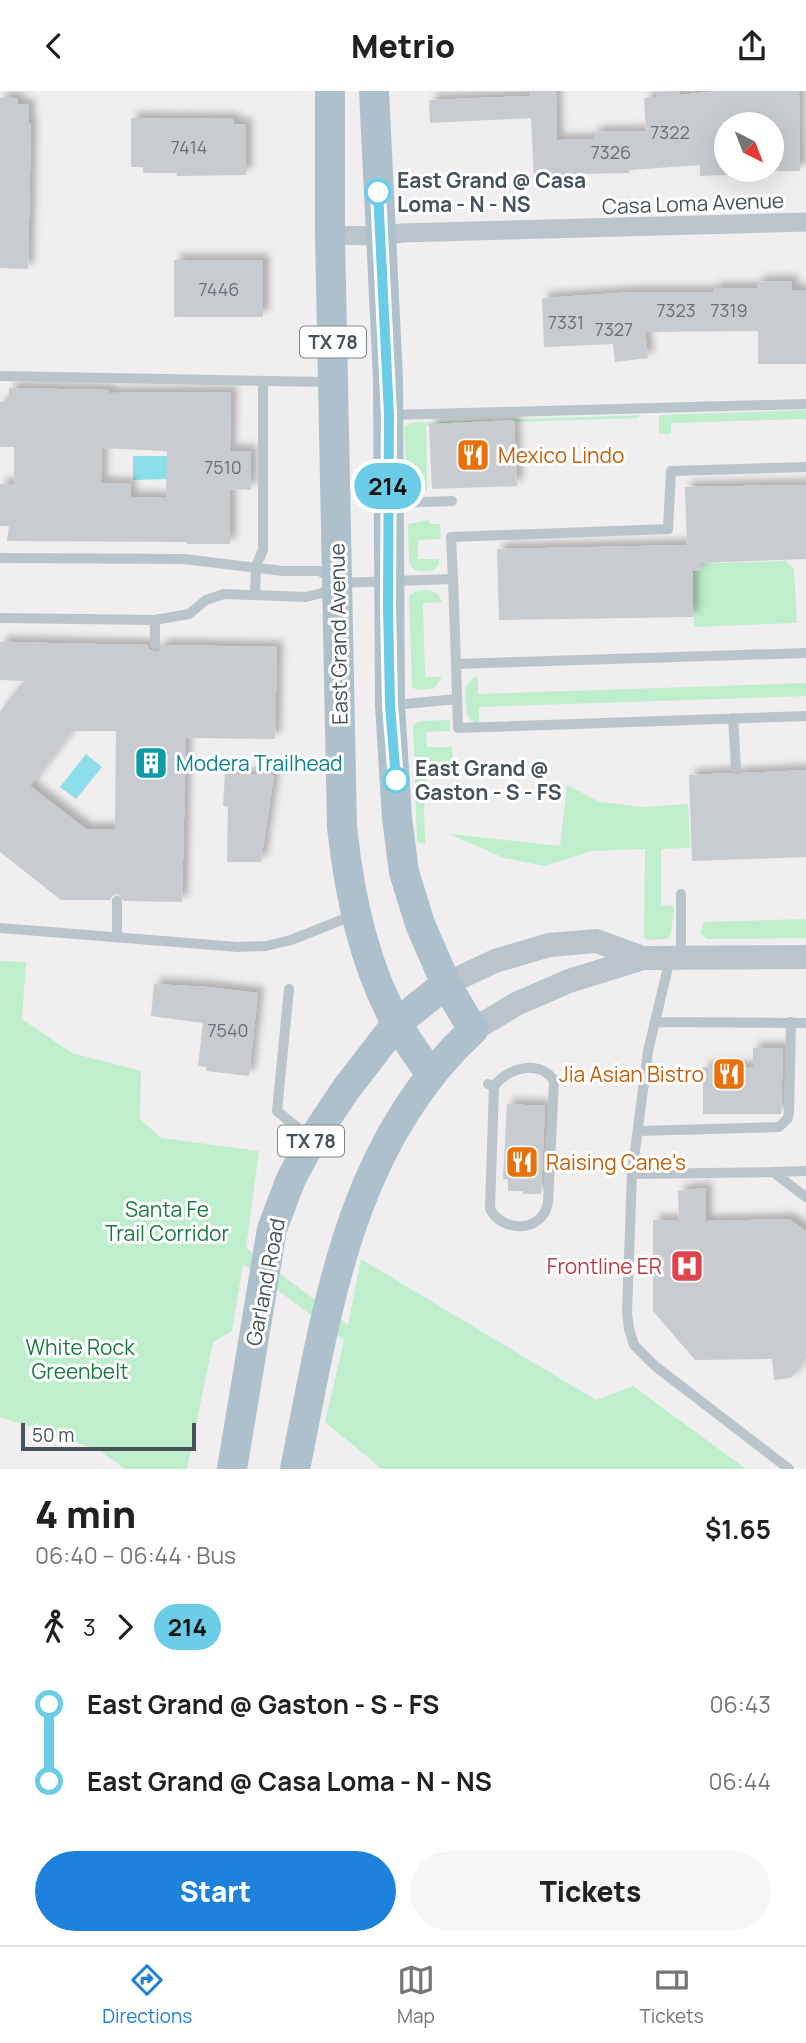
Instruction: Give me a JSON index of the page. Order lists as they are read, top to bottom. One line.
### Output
{"streets":{"main road":["TX 78","East Grand Avenue","Garland Road"],"street":["Casa Loma Avenue"]},"crossings":[["Casa Loma Avenue","TX 78"],["Casa Loma Avenue","East Grand Avenue"],["TX 78","Garland Road"],["East Grand Avenue","Garland Road"]],"parks":["Santa Fe Trail Corridor","White Rock Greenbelt"],"places":{"other":["East Grand @ Casa Loma - N - NS","East Grand @ Gaston - S - FS"],"restaurant":["Mexico Lindo","Jia Asian Bistro","Raising Cane's"],"building":["Modera Trailhead"],"hospital":["Frontline ER"]},"lines":["bus line 214"],"house_numbers":["7322","7414","7326","7446","7323","7319","7331","7327","7510","7540"],"scale_bar":"50 m","north":"bottom right","page":{"header":"Metrio","on_map":"214","scale":"50 m","heading":["4 min","06:40 – 06:44 · Bus","$1.65"],"legs":["3","214"],"list":[{"name":"East Grand @ Gaston - S - FS","value":"06:43"},{"name":"East Grand @ Casa Loma - N - NS","value":"06:44"}],"buttons":["Start","Tickets"],"tabs":["Directions","Map","Tickets"]}}
